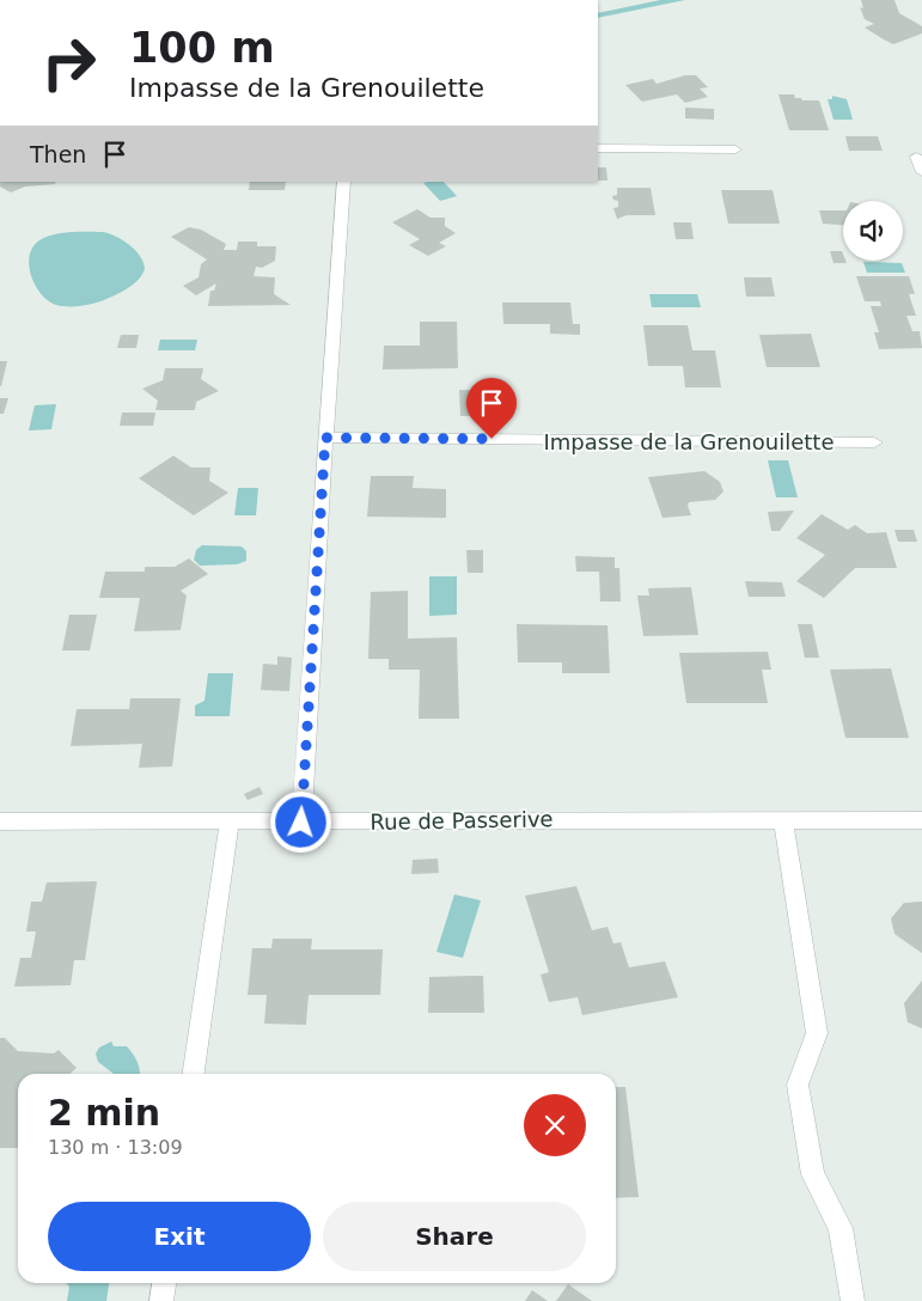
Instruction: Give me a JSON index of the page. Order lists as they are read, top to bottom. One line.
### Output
{"streets":{"street":["Impasse de la Grenouilette","Rue de Passerive"]},"page":{"turn":["100 m","Impasse de la Grenouilette"],"then":"Then","heading":["2 min","130 m · 13:09"],"buttons":["Exit","Share"]}}
